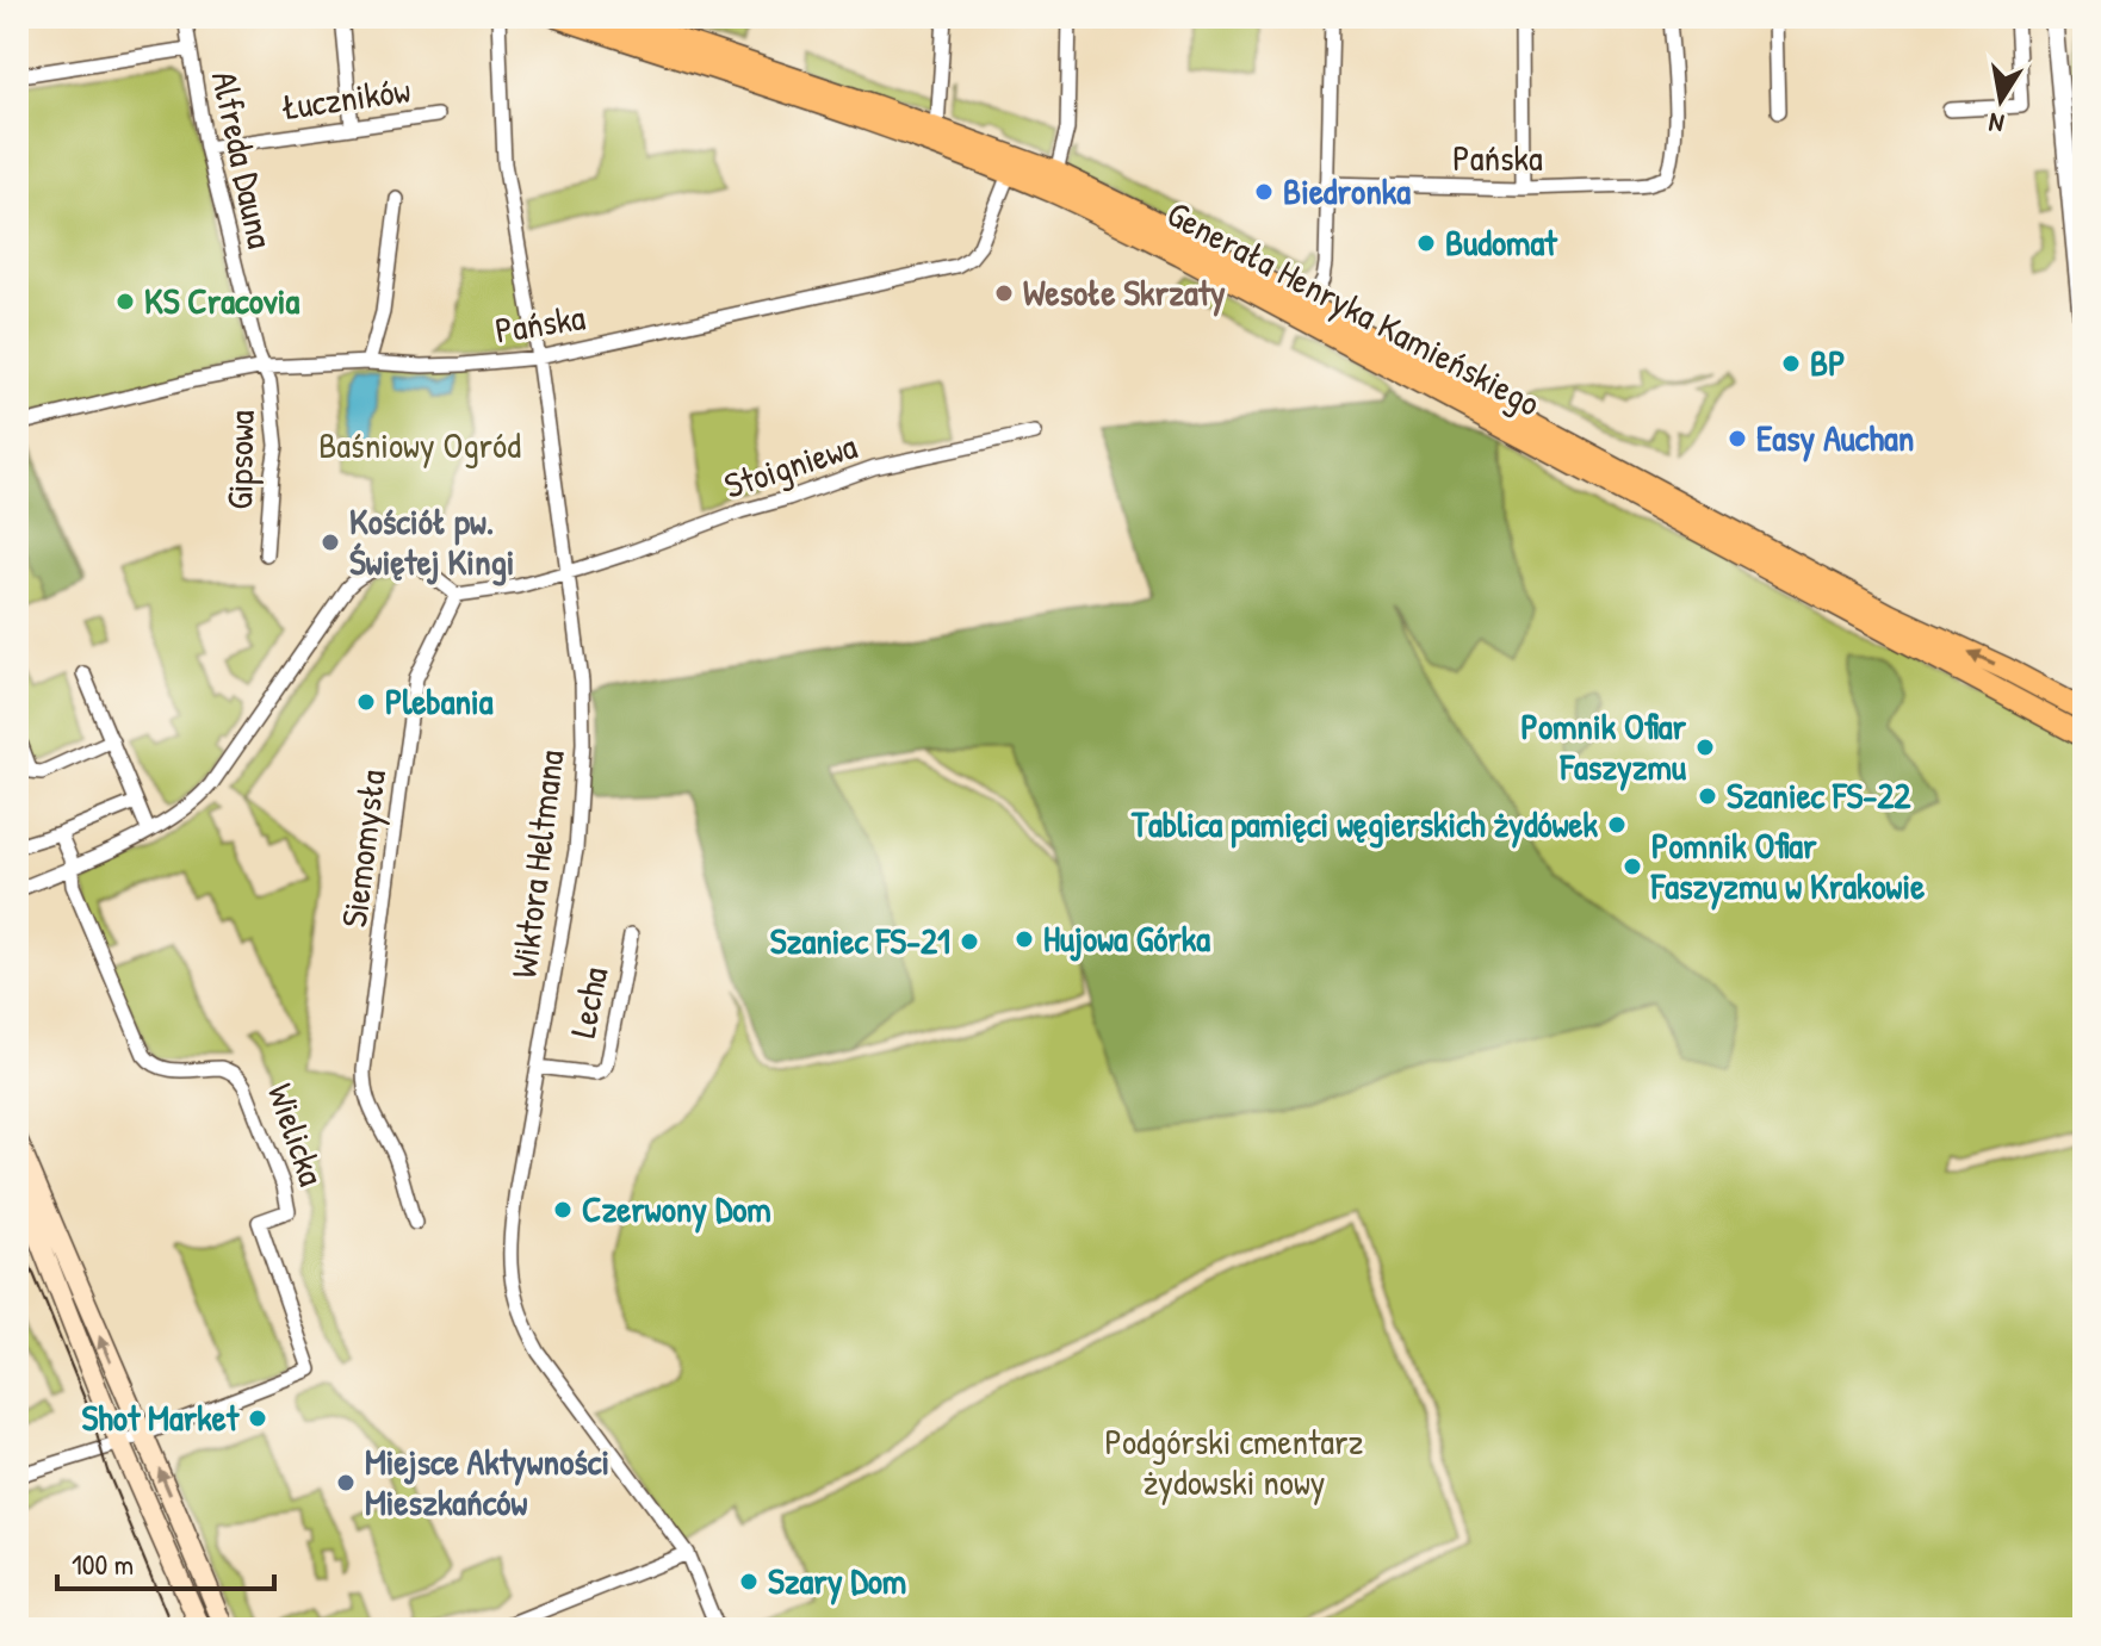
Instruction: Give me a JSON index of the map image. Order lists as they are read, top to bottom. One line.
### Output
{"streets":{"main road":["Generała Henryka Kamieńskiego"],"street":["Łuczników","Pańska","Alfreda Dauna","Gipsowa","Stoigniewa","Siemomysła","Wiktora Heltmana","Lecha","Wielicka"]},"crossings":[["Łuczników","Alfreda Dauna"],["Pańska","Alfreda Dauna"],["Pańska","Generała Henryka Kamieńskiego"],["Pańska","Gipsowa"],["Pańska","Wiktora Heltmana"],["Alfreda Dauna","Gipsowa"],["Stoigniewa","Wiktora Heltmana"],["Wiktora Heltmana","Lecha"]],"parks":["Baśniowy Ogród","Podgórski cmentarz żydowski nowy"],"places":["Biedronka","Budomat","Wesołe Skrzaty","KS Cracovia","BP","Easy Auchan","Kościół pw. Świętej Kingi","Plebania","Pomnik Ofiar Faszyzmu","Szaniec FS-22","Tablica pamięci węgierskich żydówek","Pomnik Ofiar Faszyzmu w Krakowie","Hujowa Górka","Szaniec FS-21","Czerwony Dom","Shot Market","Miejsce Aktywności Mieszkańców","Szary Dom"],"scale_bar":"100 m","north":"bottom"}
